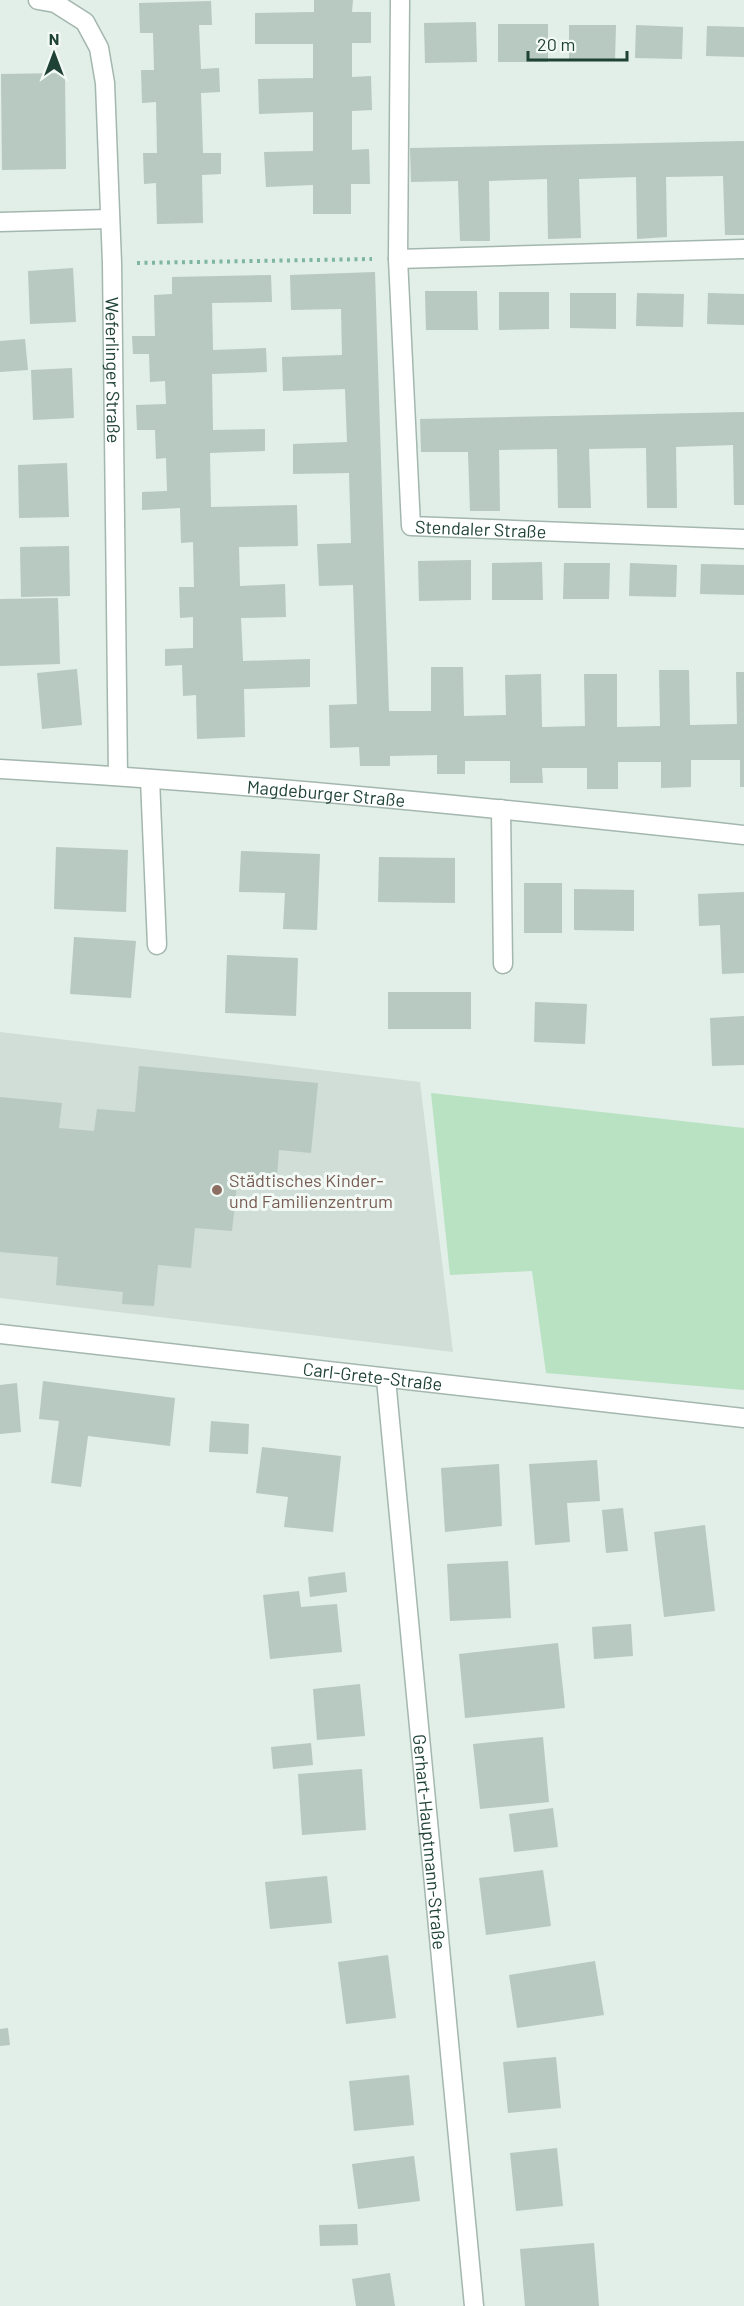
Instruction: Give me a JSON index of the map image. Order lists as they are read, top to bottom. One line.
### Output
{"streets":{"street":["Weferlinger Straße","Stendaler Straße","Magdeburger Straße","Carl-Grete-Straße","Gerhart-Hauptmann-Straße"]},"crossings":[["Weferlinger Straße","Magdeburger Straße"],["Carl-Grete-Straße","Gerhart-Hauptmann-Straße"]],"places":["Städtisches Kinder- und Familienzentrum"],"scale_bar":"20 m","north":"top"}
